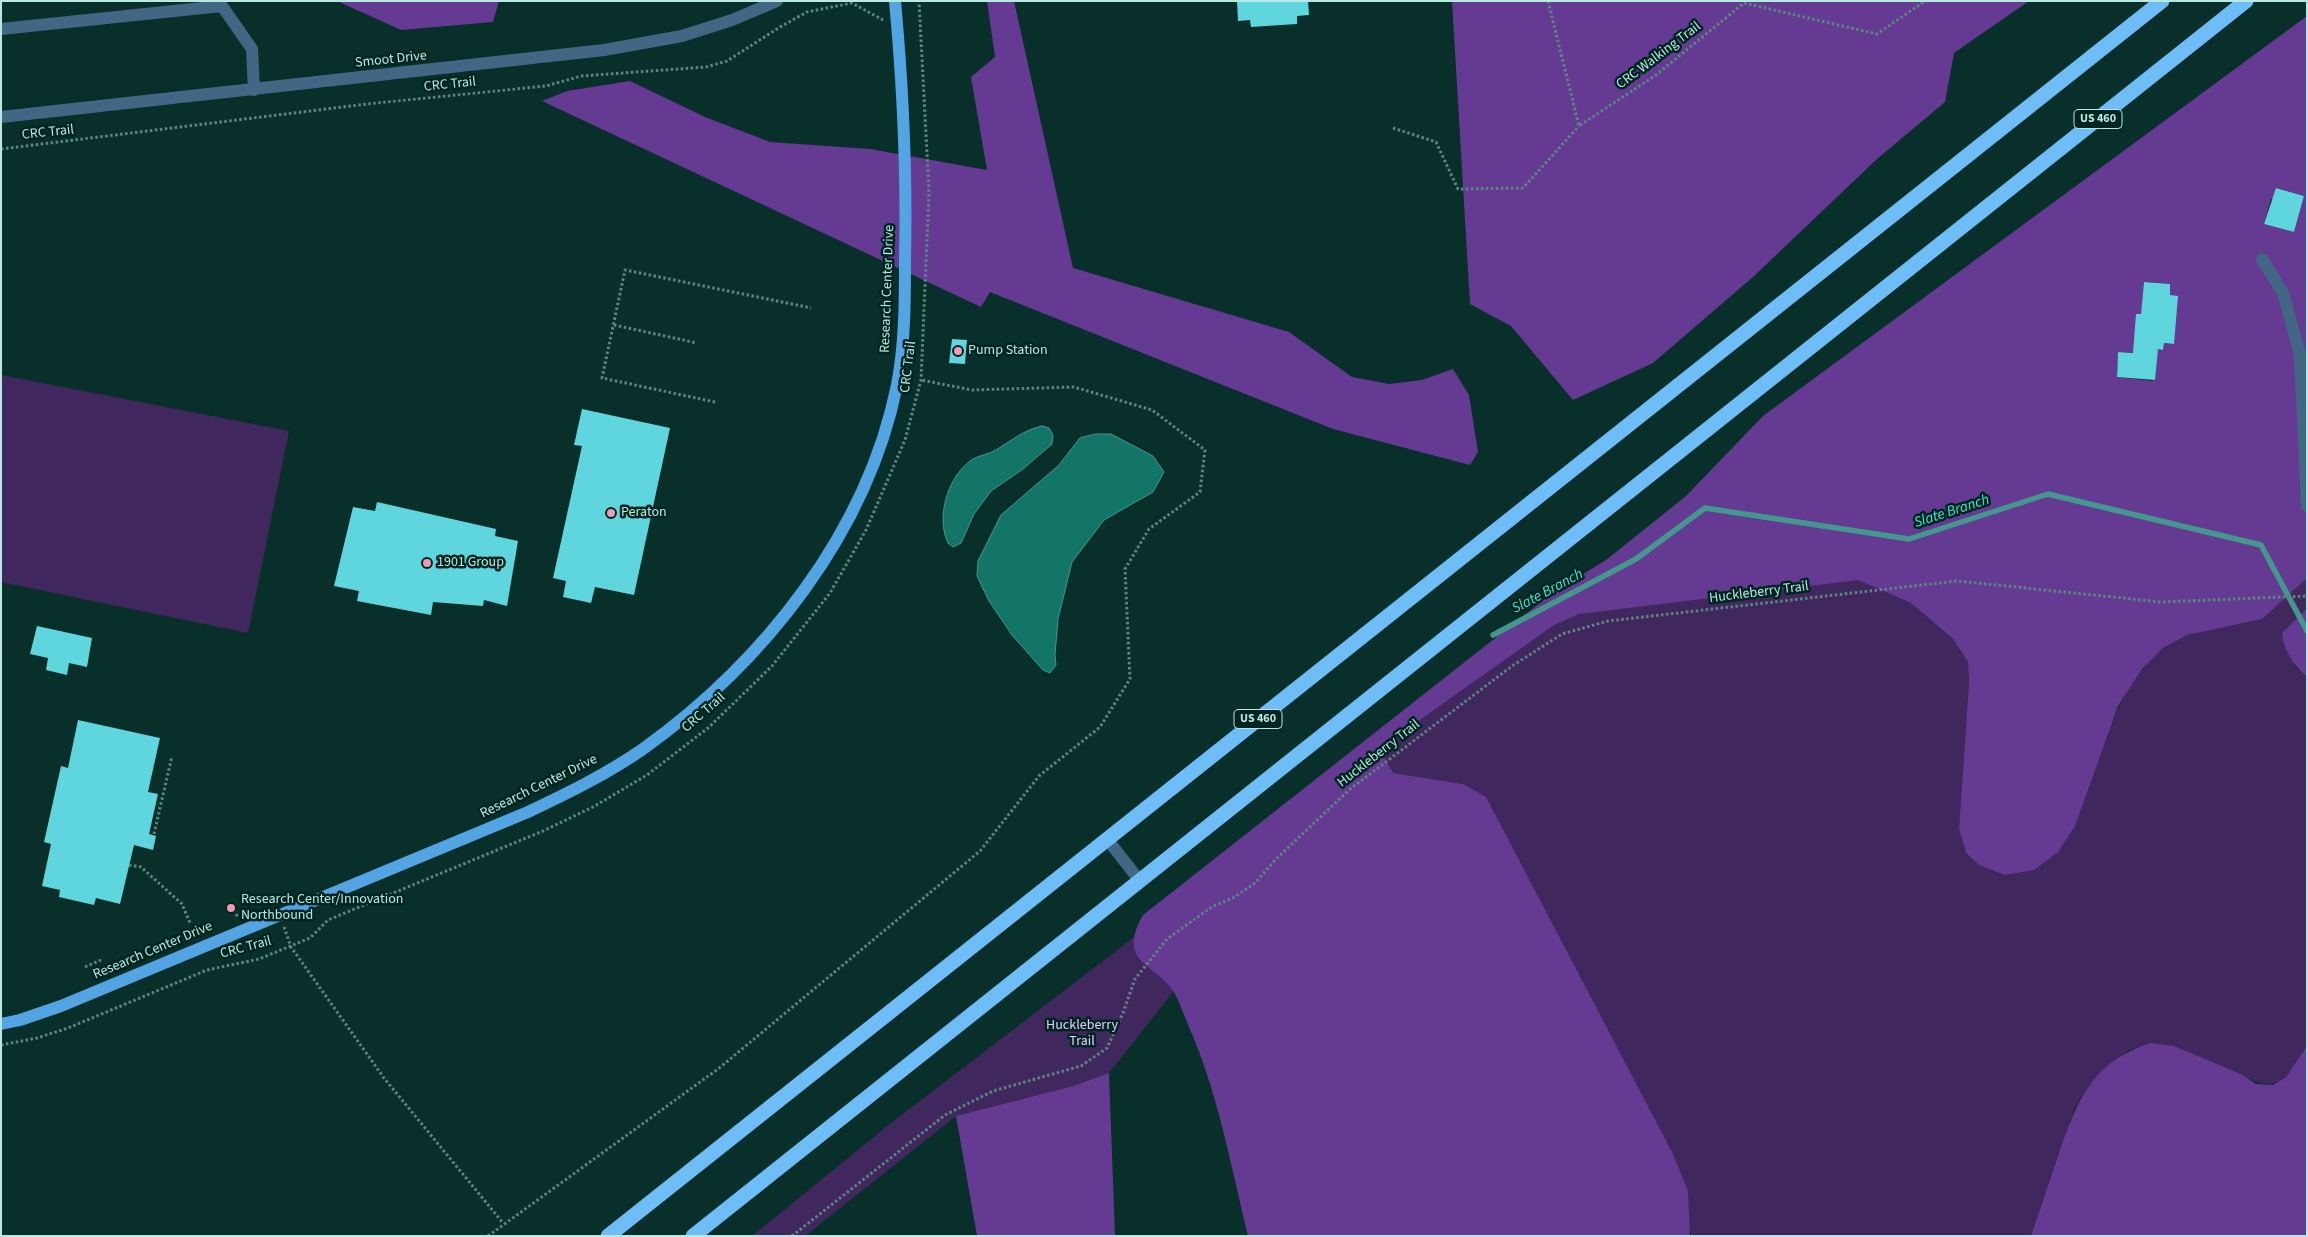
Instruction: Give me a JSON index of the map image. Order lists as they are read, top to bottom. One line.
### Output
{"streets":{"highway":["US 460"],"main road":["Research Center Drive"],"street":["Smoot Drive"],"path":["CRC Walking Trail","CRC Trail","Huckleberry Trail"]},"water":["Slate Branch"],"parks":["Huckleberry Trail"],"places":["Pump Station","Peraton","1901 Group","Research Center/Innovation Northbound"]}
